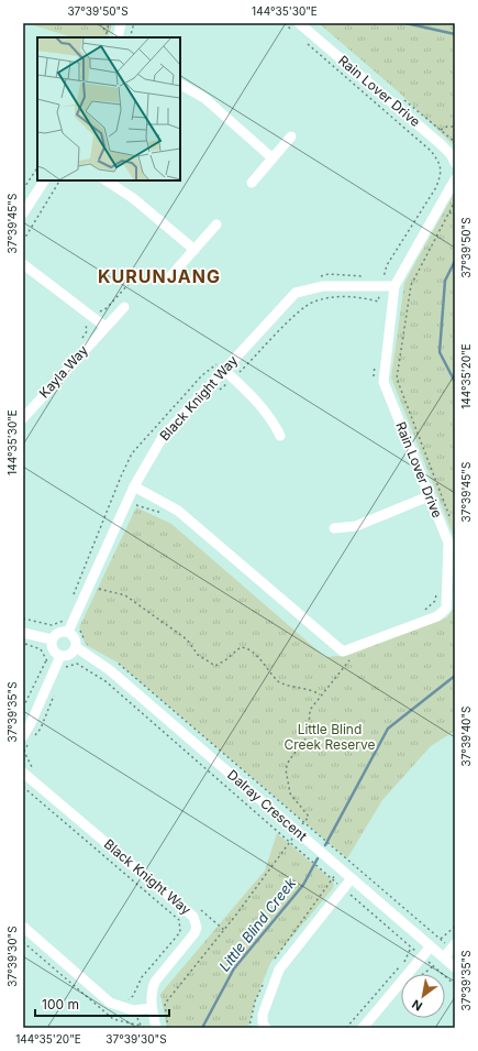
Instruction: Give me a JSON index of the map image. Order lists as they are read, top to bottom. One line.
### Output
{"streets":{"street":["Rain Lover Drive","Kayla Way","Black Knight Way","Dalray Crescent"]},"crossings":[["Rain Lover Drive","Black Knight Way"],["Black Knight Way","Dalray Crescent"]],"districts":["KURUNJANG"],"water":["Little Blind Creek"],"parks":["Little Blind Creek Reserve"],"scale_bar":"100 m","north":"bottom left","coordinates":["37°39'50\"S","144°35'30\"E","37°39'45\"S","144°35'20\"E","37°39'35\"S","37°39'40\"S","37°39'30\"S"]}
